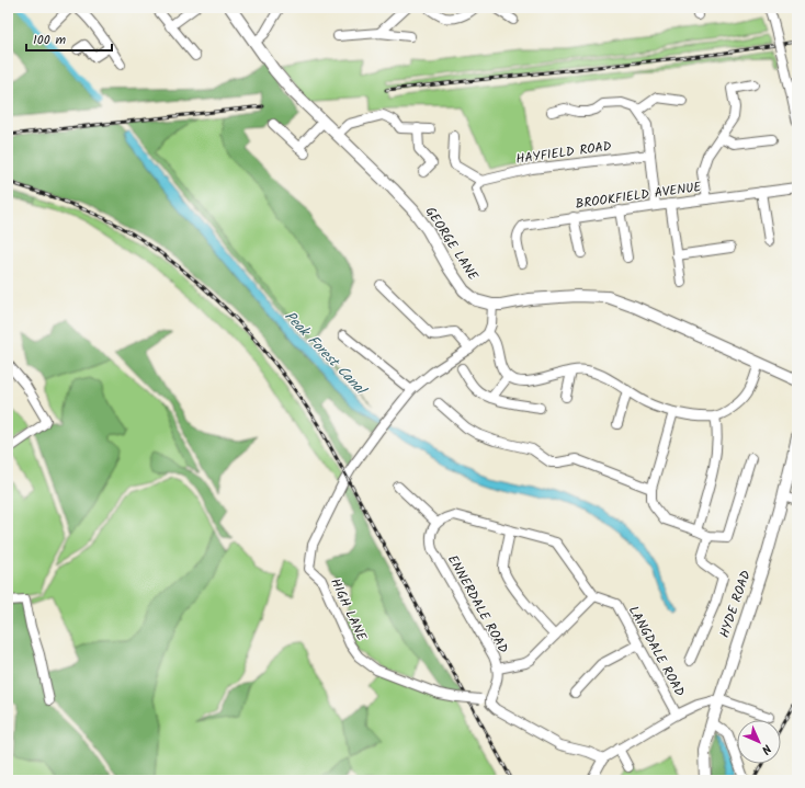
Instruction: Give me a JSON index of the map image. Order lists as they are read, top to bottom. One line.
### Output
{"streets":{"main road":["GEORGE LANE","HYDE ROAD"],"street":["HAYFIELD ROAD","BROOKFIELD AVENUE","ENNERDALE ROAD","HIGH LANE","LANGDALE ROAD"]},"crossings":[["ENNERDALE ROAD","HIGH LANE"]],"water":["Peak Forest Canal"],"scale_bar":"100 m","north":"bottom right"}
